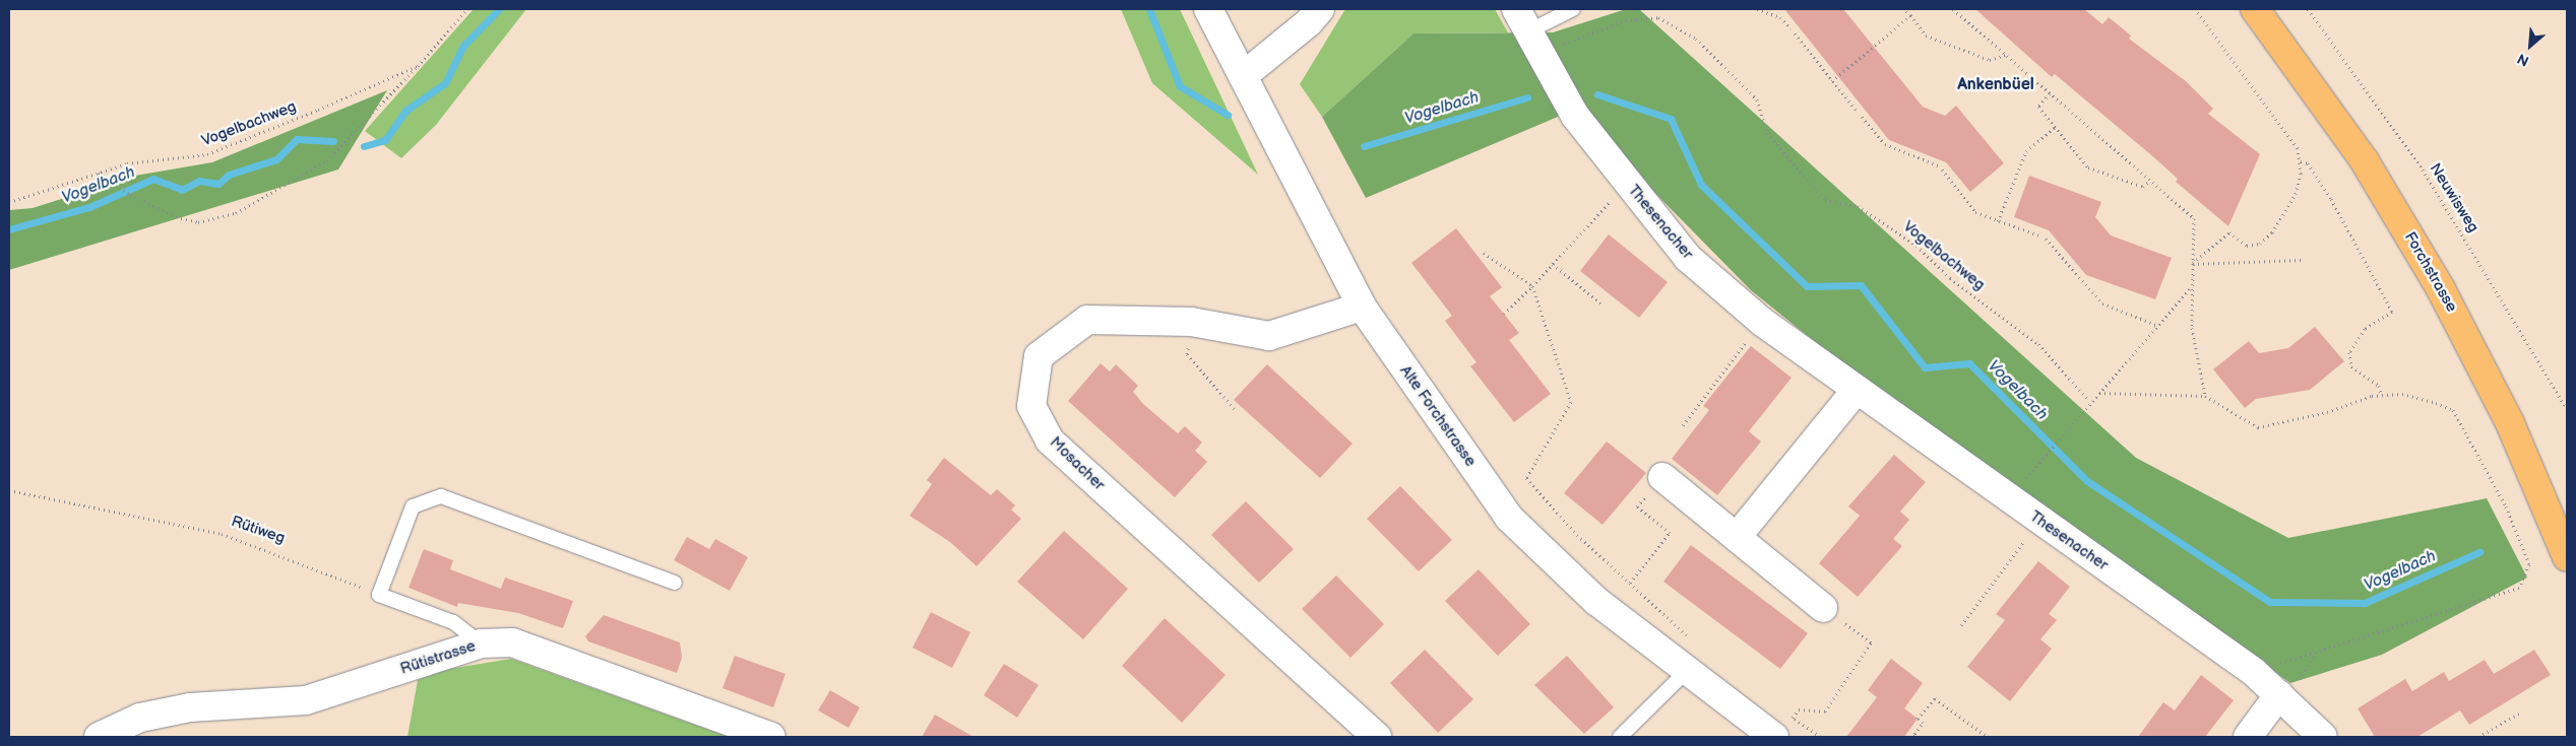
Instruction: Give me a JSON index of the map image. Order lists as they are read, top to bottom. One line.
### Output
{"streets":{"highway":["Forchstrasse"],"street":["Thesenacher","Alte Forchstrasse","Mosacher","Rütistrasse"],"path":["Vogelbachweg","Neuwisweg","Rütiweg"]},"crossings":[["Vogelbachweg","Thesenacher"],["Alte Forchstrasse","Mosacher"]],"districts":["Ankenbüel"],"water":["Vogelbach"],"north":"bottom left"}
